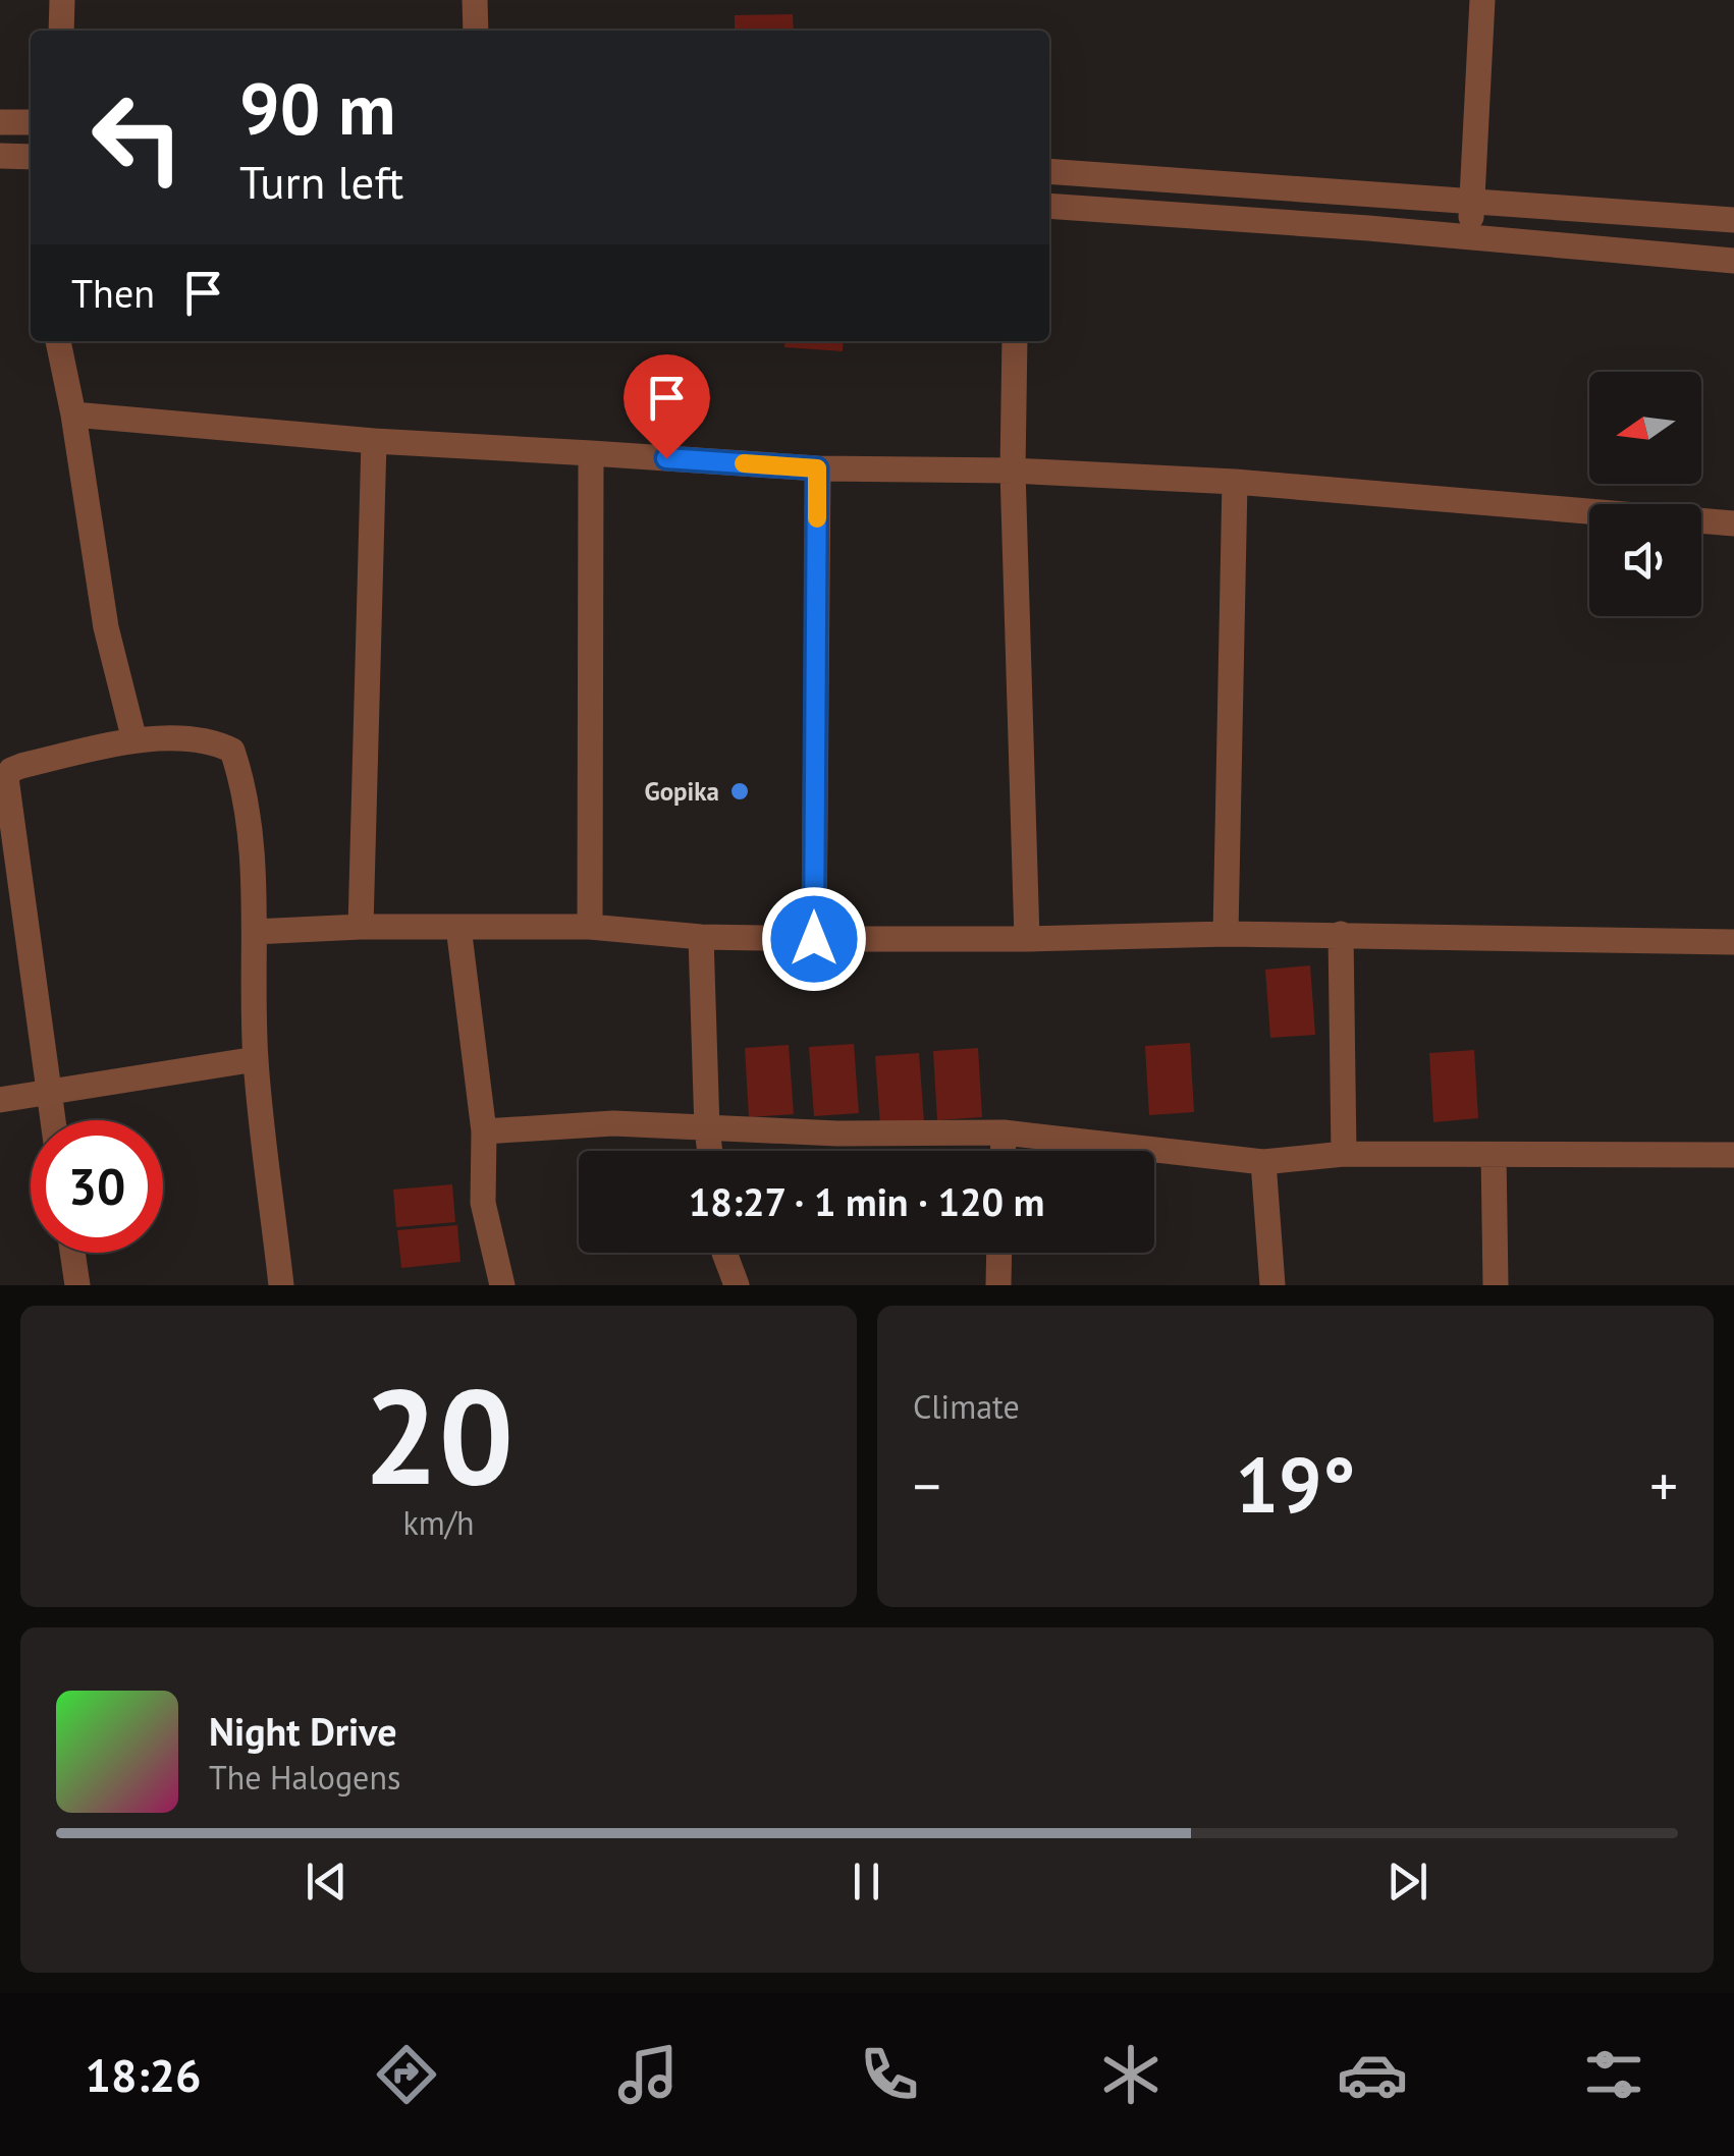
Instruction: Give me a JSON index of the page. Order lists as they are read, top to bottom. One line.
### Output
{"places":["Gopika"],"north":"left","page":{"turn":["90 m","Turn left"],"then":"Then","limit":"30","trip":"18:27 · 1 min · 120 m","tile":[["20","km/h"],"Climate"],"heat":["−","19°","+"],"song":["Night Drive","The Halogens"],"tabs":"18:26"}}
